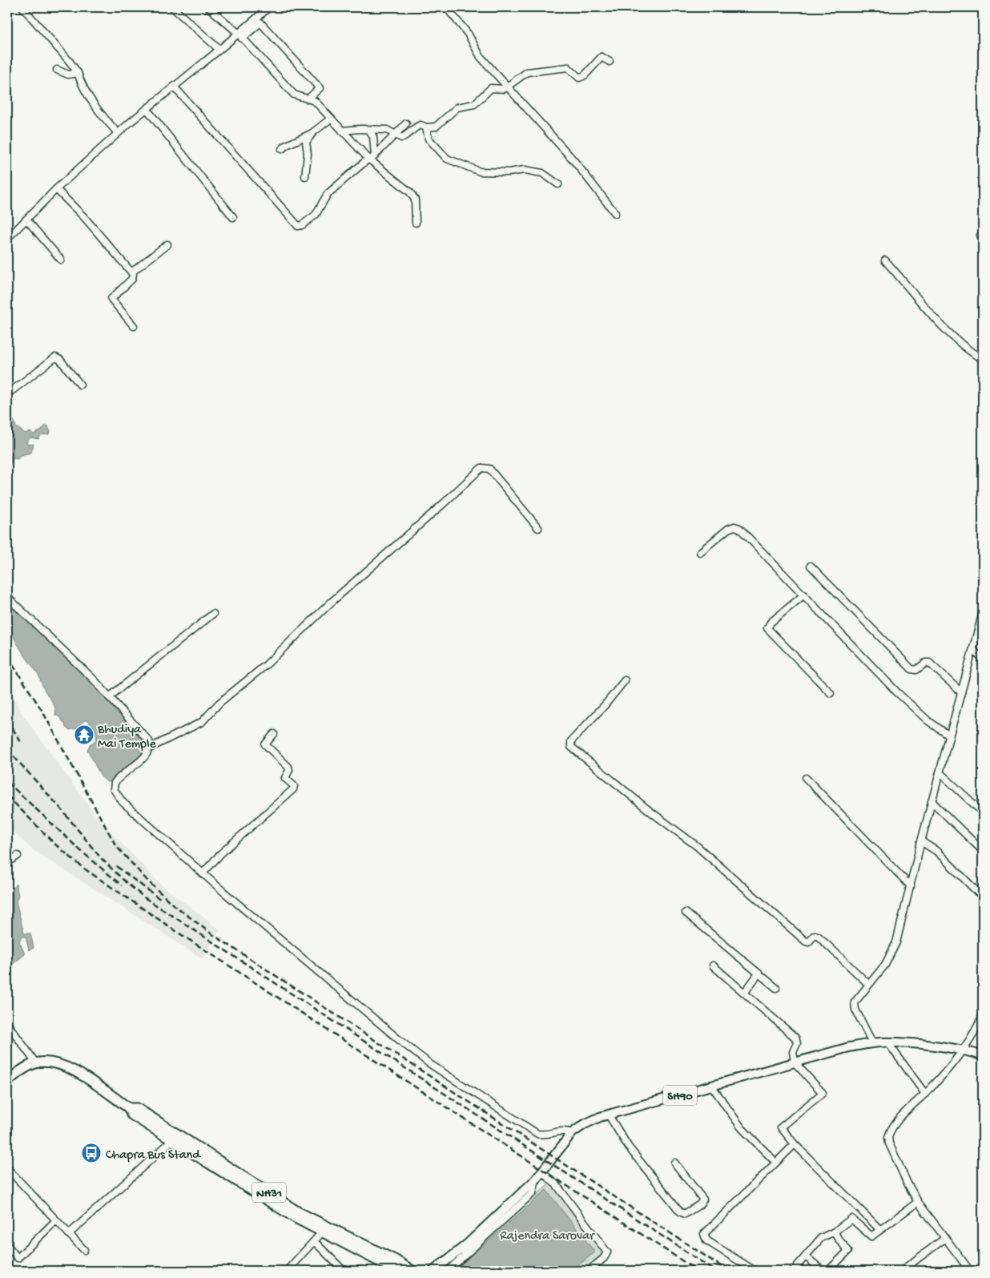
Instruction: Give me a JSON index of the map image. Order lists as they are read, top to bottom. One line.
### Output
{"streets":{"highway":["NH31"],"main road":["SH90"]},"parks":["Rajendra Sarovar"],"places":{"temple":["Bhudiya Mai Temple"],"bus stop":["Chapra Bus Stand"]}}
